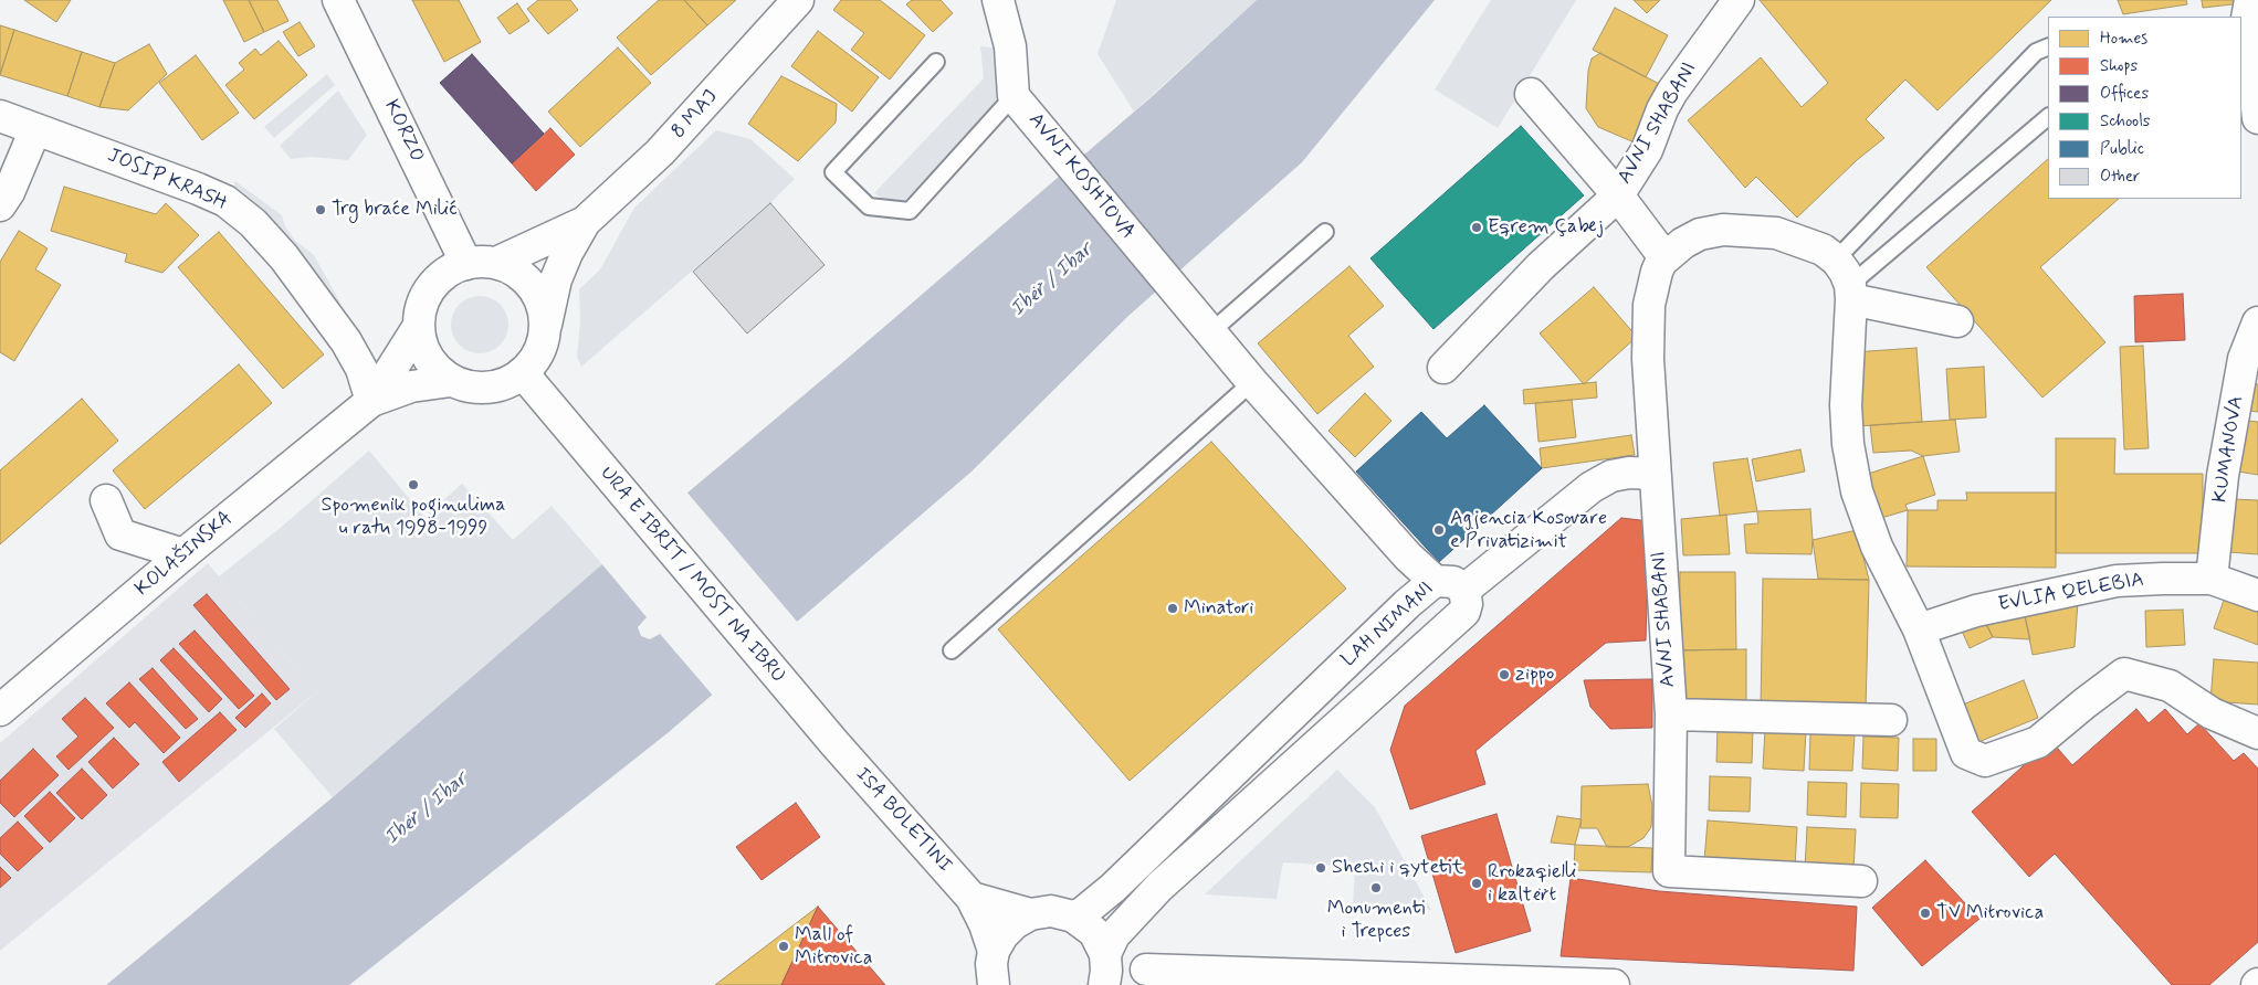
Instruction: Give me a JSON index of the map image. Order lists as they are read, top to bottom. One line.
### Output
{"streets":{"street":["8 MAJ","AVNI SHABANI","KORZO","AVNI KOSHTOVA","JOSIP KRASH","KUMANOVA","KOLAŠINSKA","URA E IBRIT / MOST NA IBRU","EVLIA QELEBIA","LAH NIMANI","ISA BOLETINI"]},"crossings":[["8 MAJ","KORZO"],["8 MAJ","KOLAŠINSKA"],["8 MAJ","URA E IBRIT / MOST NA IBRU"],["KORZO","KOLAŠINSKA"],["KORZO","URA E IBRIT / MOST NA IBRU"],["AVNI KOSHTOVA","LAH NIMANI"],["JOSIP KRASH","KOLAŠINSKA"],["KUMANOVA","EVLIA QELEBIA"],["KOLAŠINSKA","URA E IBRIT / MOST NA IBRU"],["URA E IBRIT / MOST NA IBRU","ISA BOLETINI"]],"water":["Ibër / Ibar"],"places":["Trg braće Milić","Eqrem Çabej","Spomenik poginulima u ratu 1998-1999","Agjencia Kosovare e Privatizimit","Minatori","zippo","Sheshi i qytetit","Rrokaqielli i kaltërt","Monumenti i Trepces","TV Mitrovica","Mall of Mitrovica"],"legend":["Homes","Shops","Offices","Schools","Public","Other"]}
